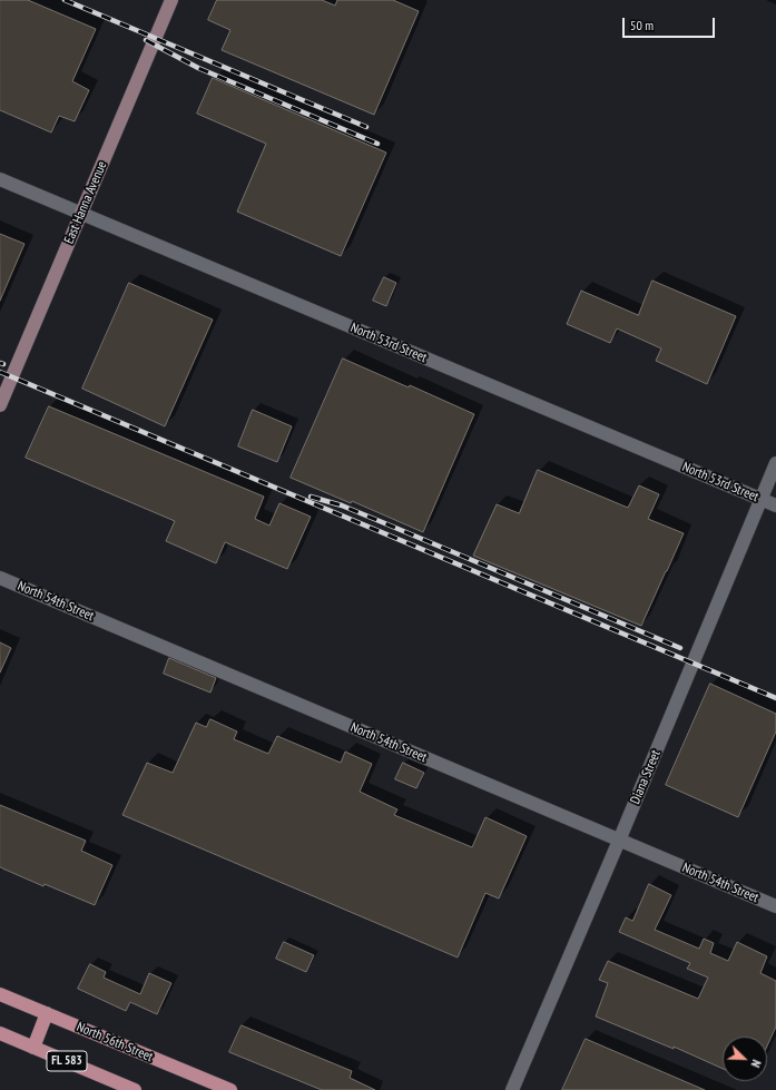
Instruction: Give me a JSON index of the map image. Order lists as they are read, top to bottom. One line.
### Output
{"streets":{"main road":["North 56th Street","FL 583"],"street":["East Hanna Avenue","North 53rd Street","North 54th Street","Diana Street"]},"crossings":[["East Hanna Avenue","North 53rd Street"],["North 53rd Street","Diana Street"],["North 54th Street","Diana Street"]],"scale_bar":"50 m","north":"bottom right"}
